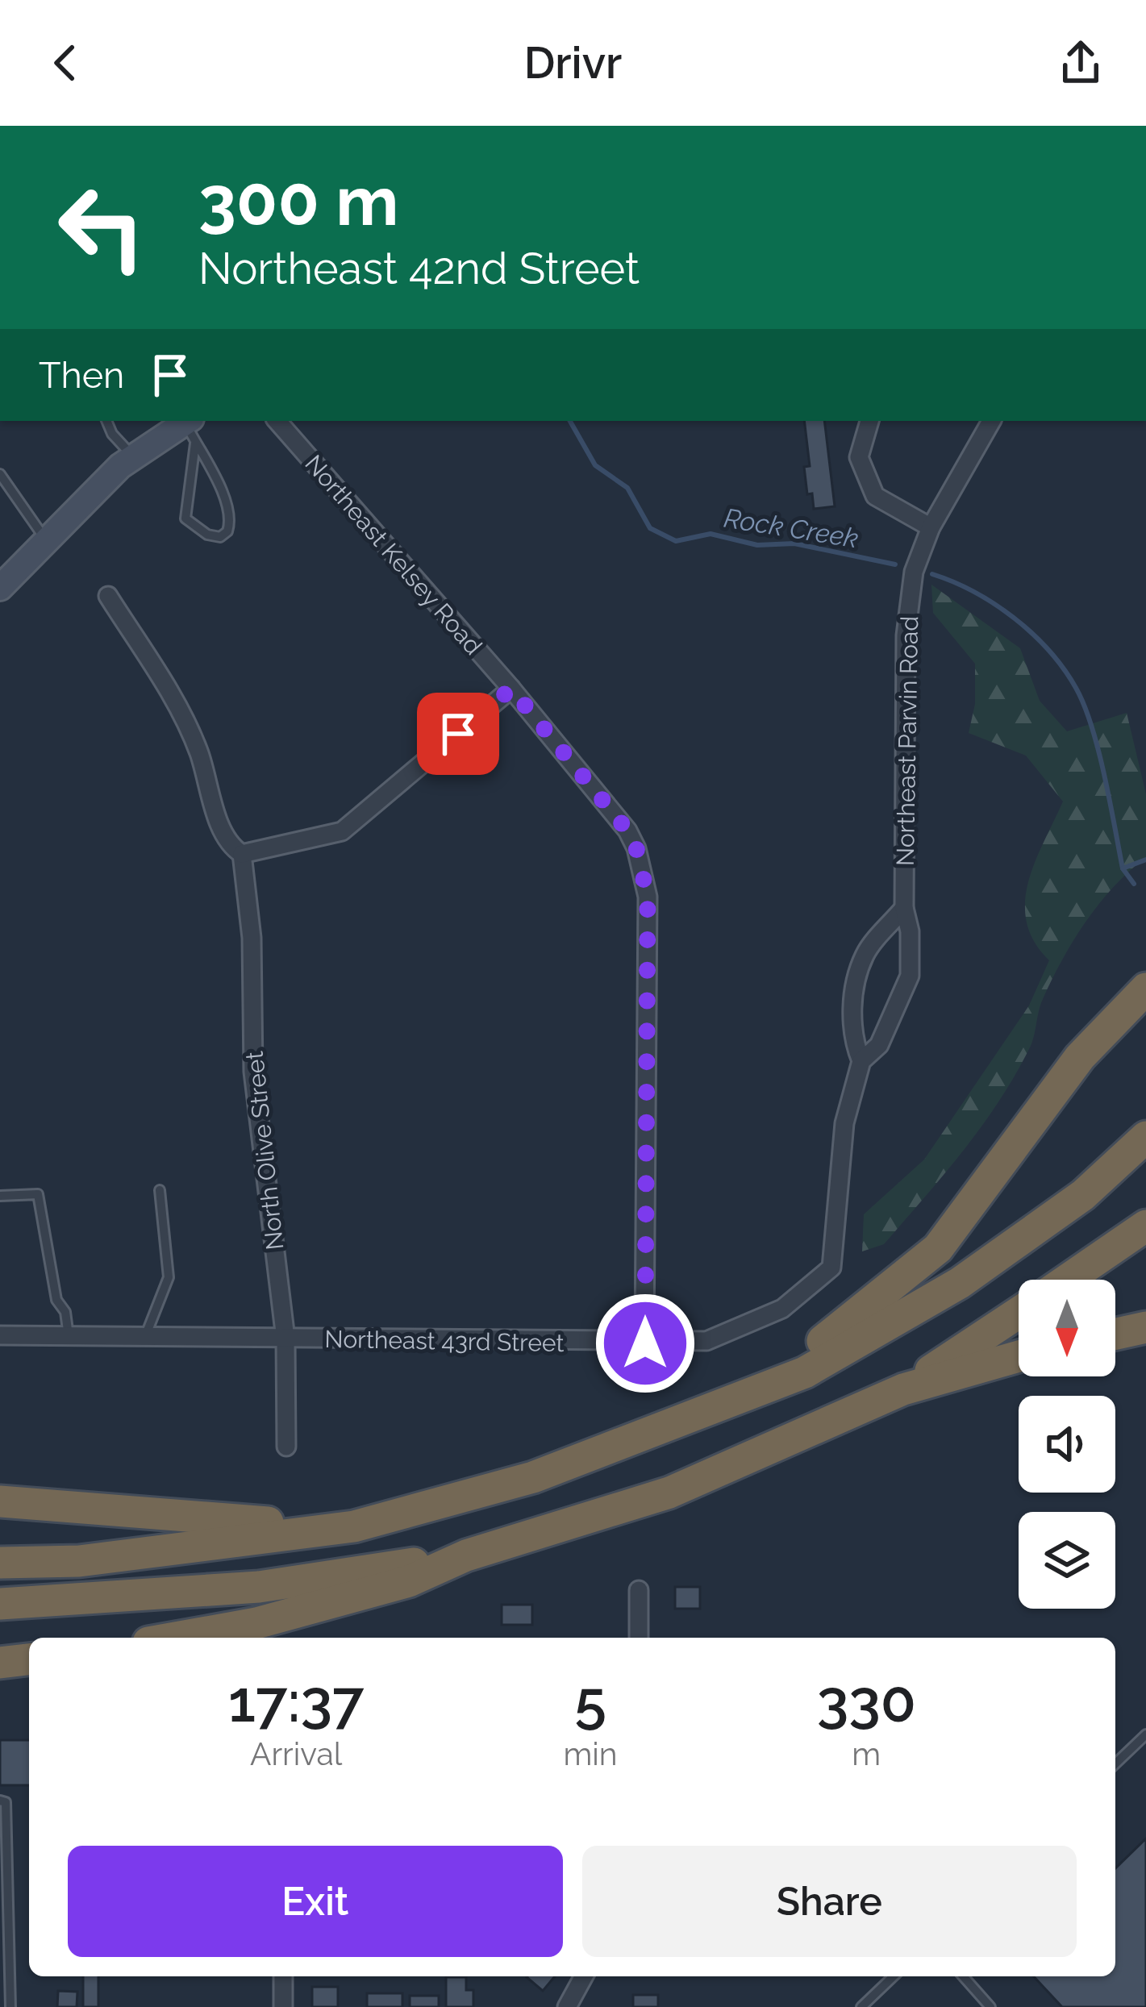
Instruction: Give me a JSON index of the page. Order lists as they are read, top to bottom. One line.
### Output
{"streets":{"street":["Northeast Kelsey Road","Northeast Parvin Road","North Olive Street","Northeast 43rd Street"]},"crossings":[["Northeast Kelsey Road","Northeast 43rd Street"],["Northeast Parvin Road","Northeast 43rd Street"],["North Olive Street","Northeast 43rd Street"]],"water":["Rock Creek"],"north":"bottom","page":{"header":"Drivr","turn":["300 m","Northeast 42nd Street"],"then":"Then","eta":["17:37","Arrival","5","min","330","m"],"buttons":["Exit","Share"]}}
